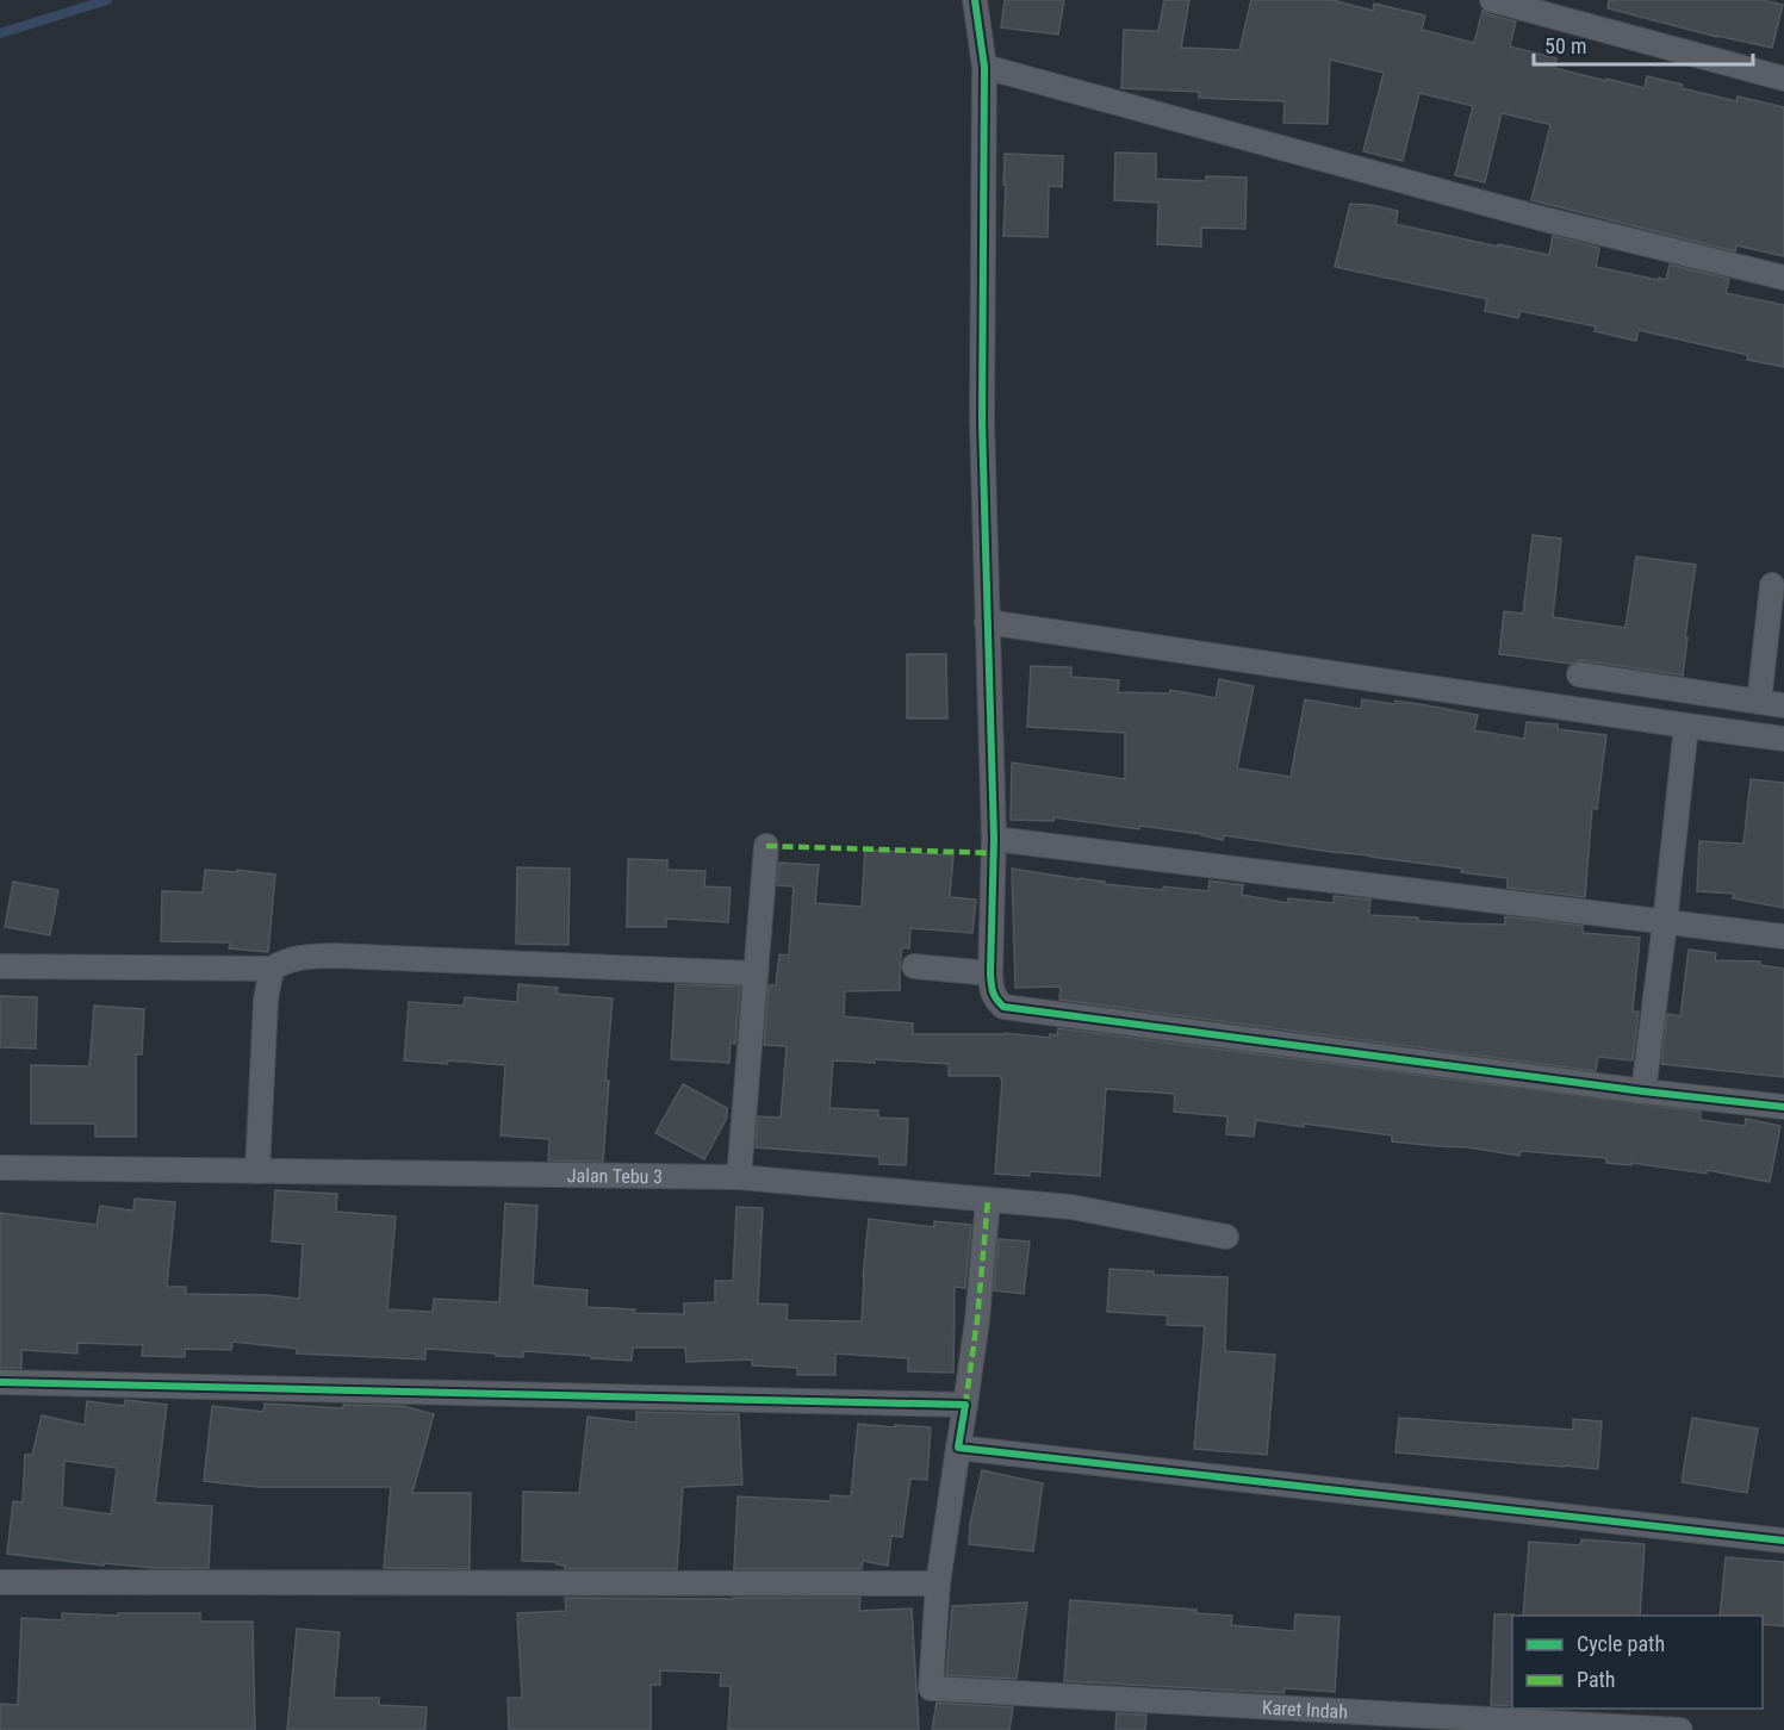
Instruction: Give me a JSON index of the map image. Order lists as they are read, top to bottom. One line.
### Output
{"streets":{"street":["Jalan Tebu 3","Karet Indah"]},"legend":["Cycle path","Path"],"scale_bar":"50 m"}
